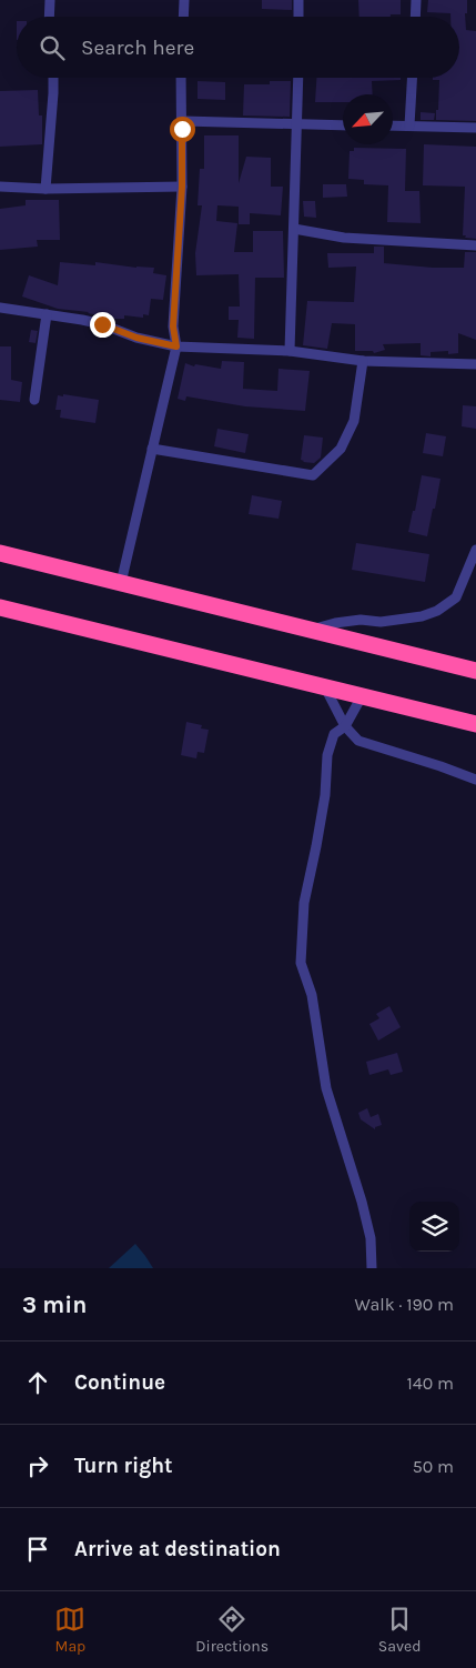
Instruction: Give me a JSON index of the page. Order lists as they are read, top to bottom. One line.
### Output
{"north":"bottom left","page":{"search":"Search here","heading":["3 min","Walk · 190 m"],"list":[["Continue","140 m"],["Turn right","50 m"],"Arrive at destination"],"nav":["Map","Directions","Saved"]}}
